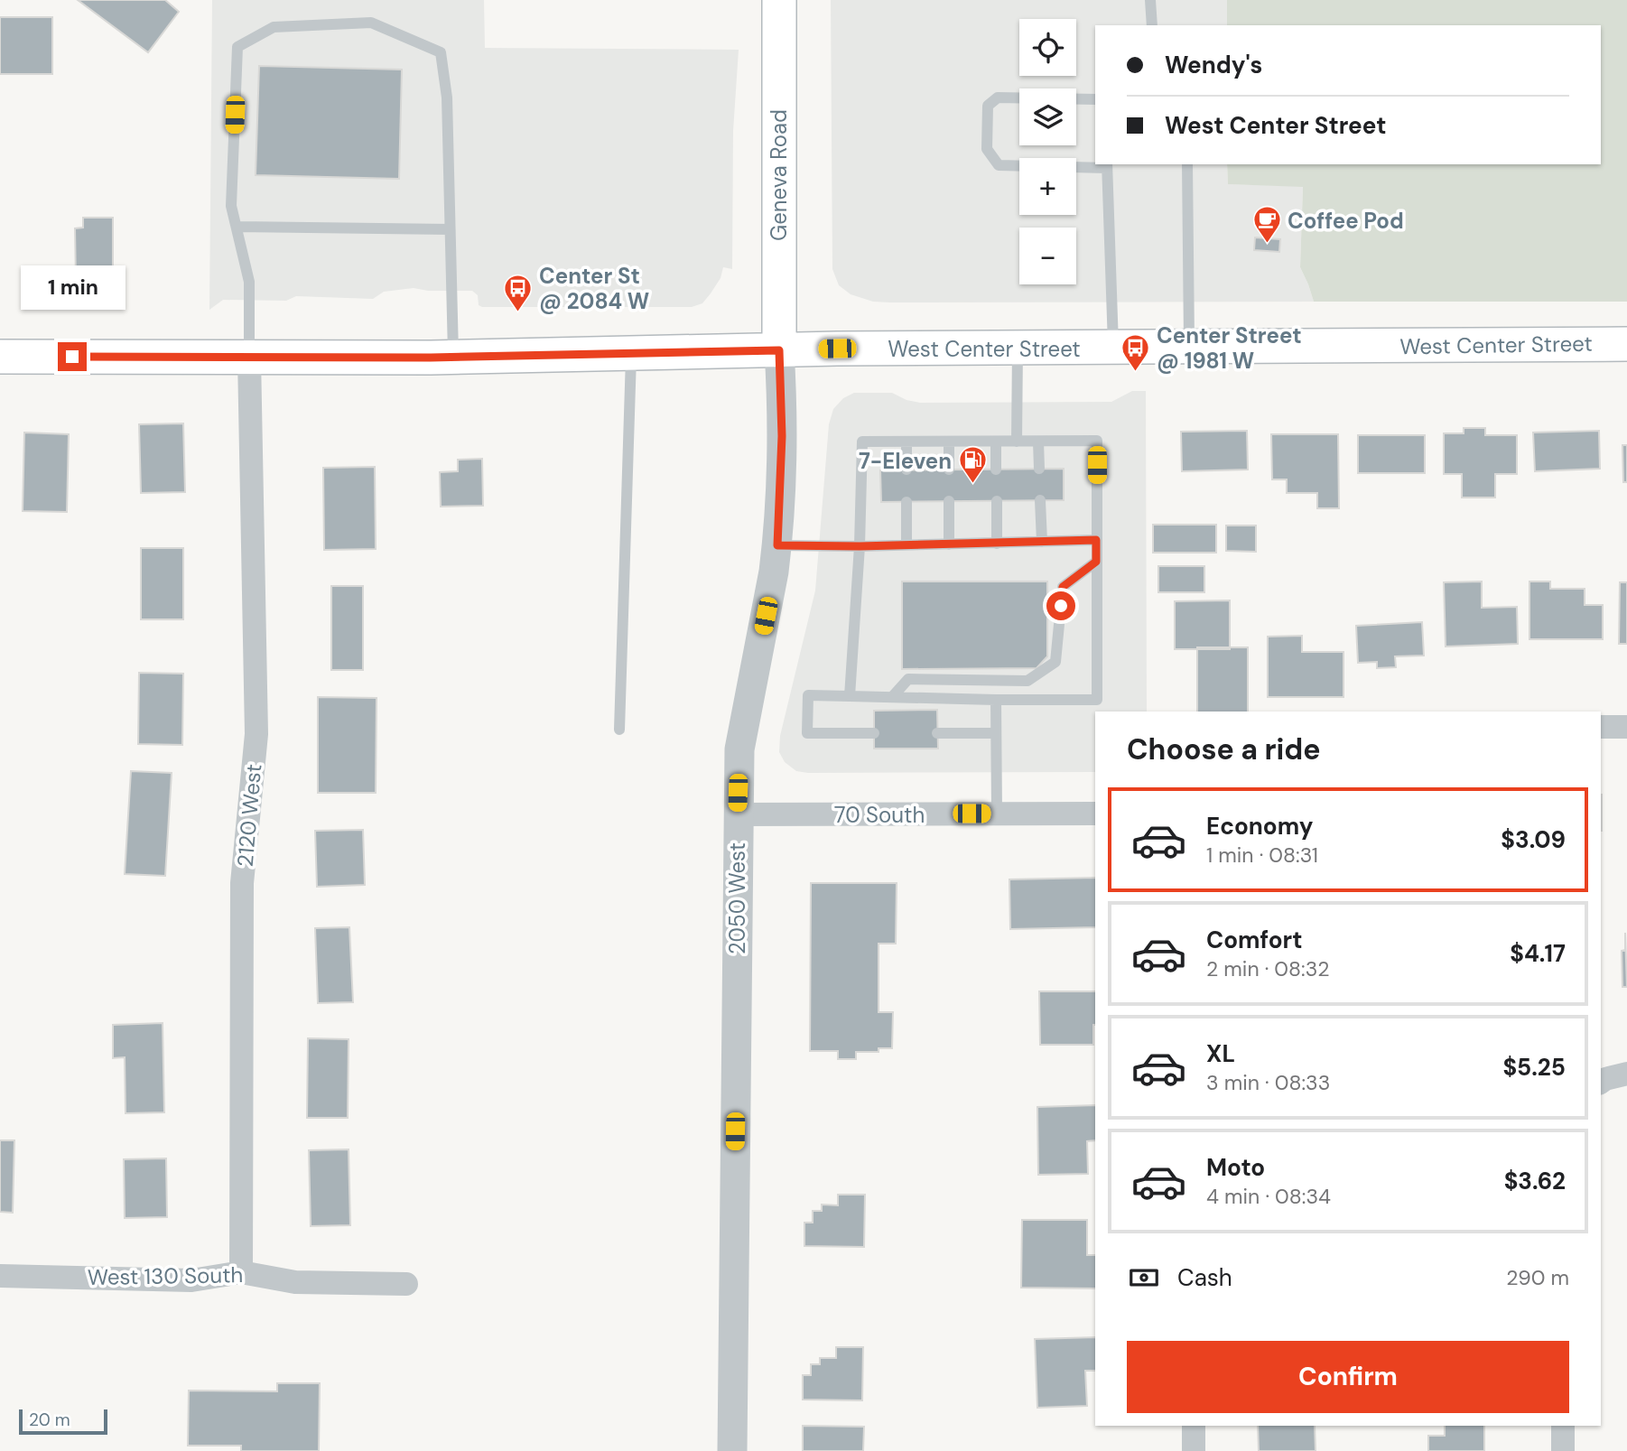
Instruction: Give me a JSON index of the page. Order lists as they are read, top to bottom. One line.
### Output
{"streets":{"main road":["Geneva Road","West Center Street"],"street":["70 South","2120 West","2050 West","West 130 South"]},"crossings":[["Geneva Road","West Center Street"],["Geneva Road","2050 West"],["West Center Street","2120 West"],["West Center Street","2050 West"],["70 South","2050 West"],["2120 West","West 130 South"]],"places":{"cafe":["Coffee Pod"],"bus stop":["Center St @ 2084 W","Center Street @ 1981 W"],"fuel station":["7-Eleven"]},"scale_bar":"20 m","page":{"map_buttons":["+","−"],"banner":["Wendy's","West Center Street"],"bubble":"1 min","heading":"Choose a ride","list":[{"name":"Economy","note":"1 min · 08:31","value":"$3.09"},{"name":"Comfort","note":"2 min · 08:32","value":"$4.17"},{"name":"XL","note":"3 min · 08:33","value":"$5.25"},{"name":"Moto","note":"4 min · 08:34","value":"$3.62"}],"pay":["Cash","290 m"],"buttons":"Confirm","scale":"20 m"}}
